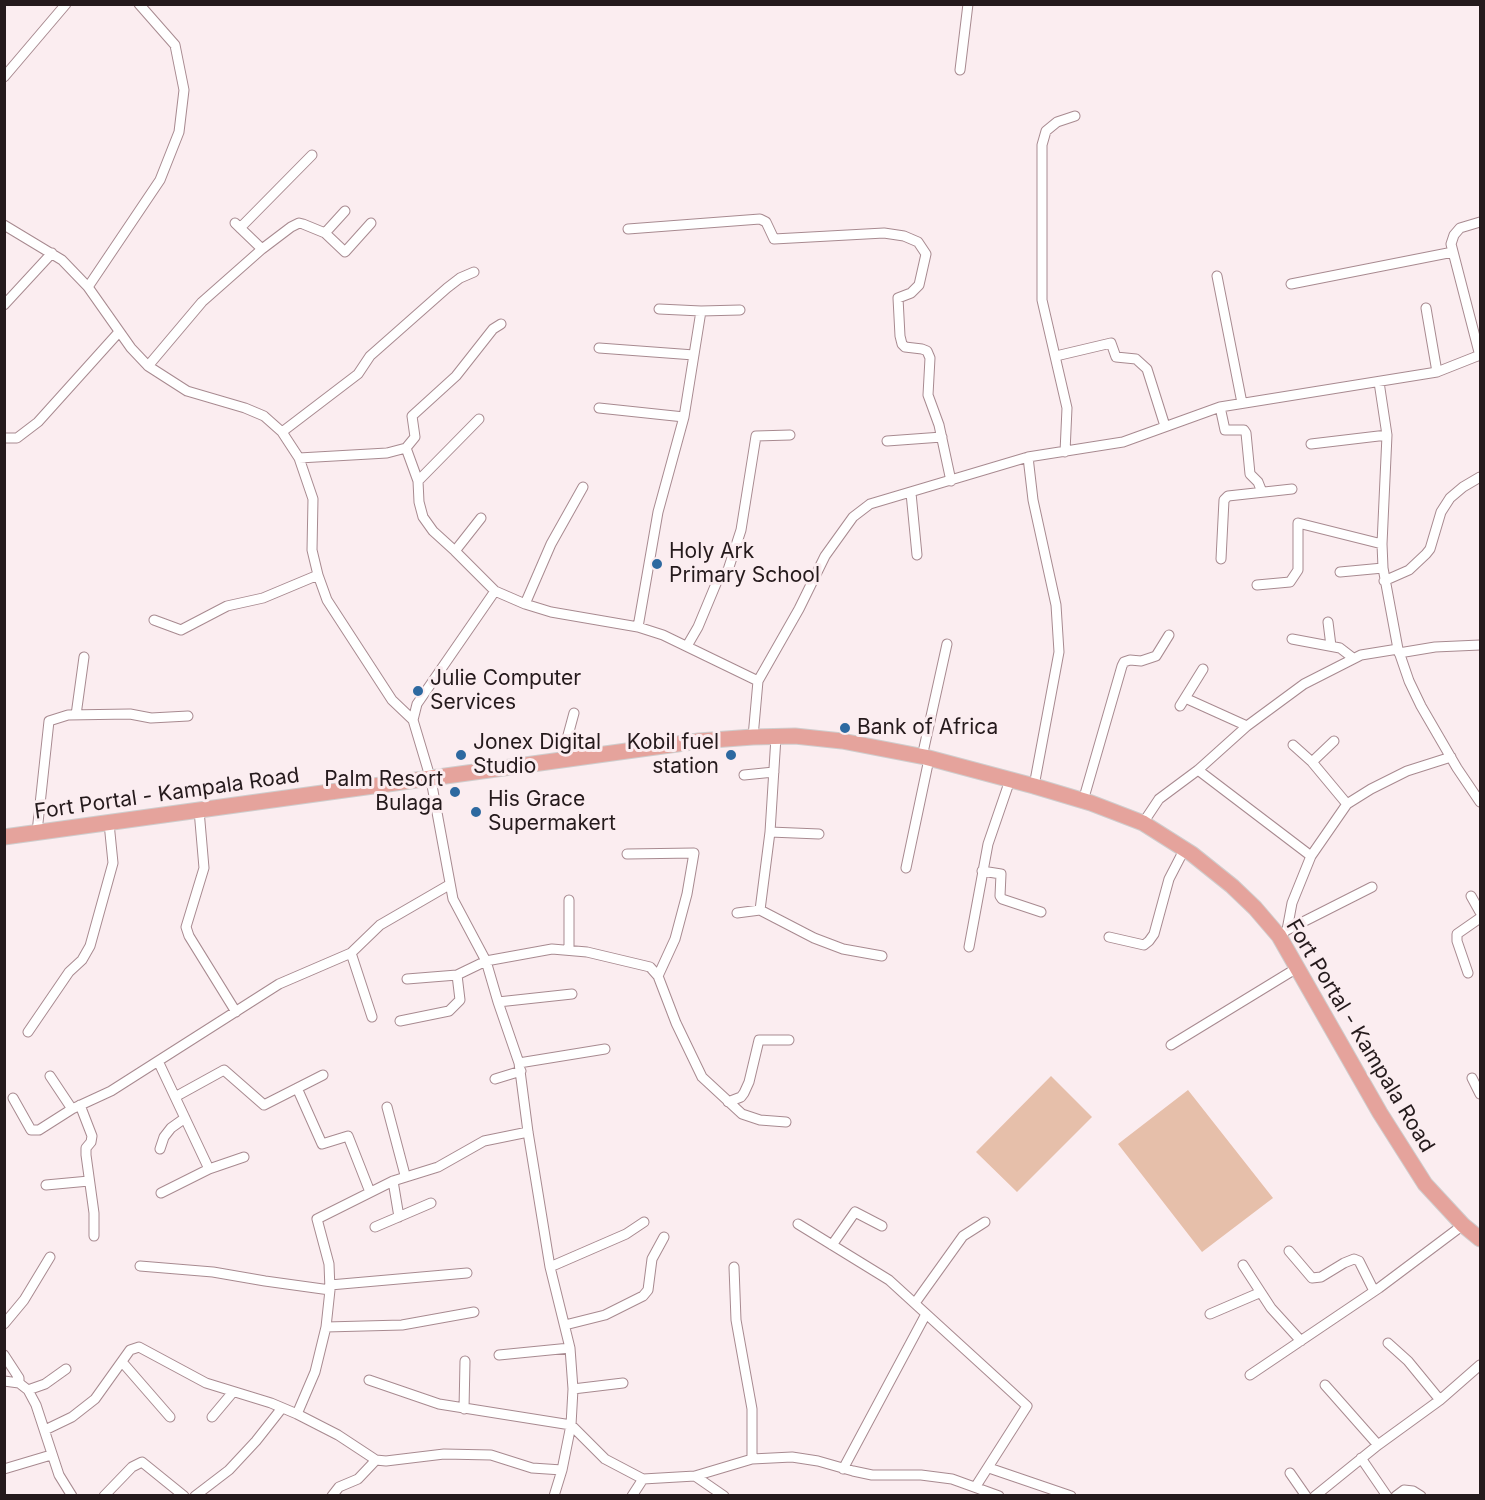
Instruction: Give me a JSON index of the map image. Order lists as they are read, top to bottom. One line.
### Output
{"streets":{"main road":["Fort Portal - Kampala Road"]},"places":["Holy Ark Primary School","Julie Computer Services","Bank of Africa","Jonex Digital Studio","Kobil fuel station","Palm Resort Bulaga","His Grace Supermakert"]}
